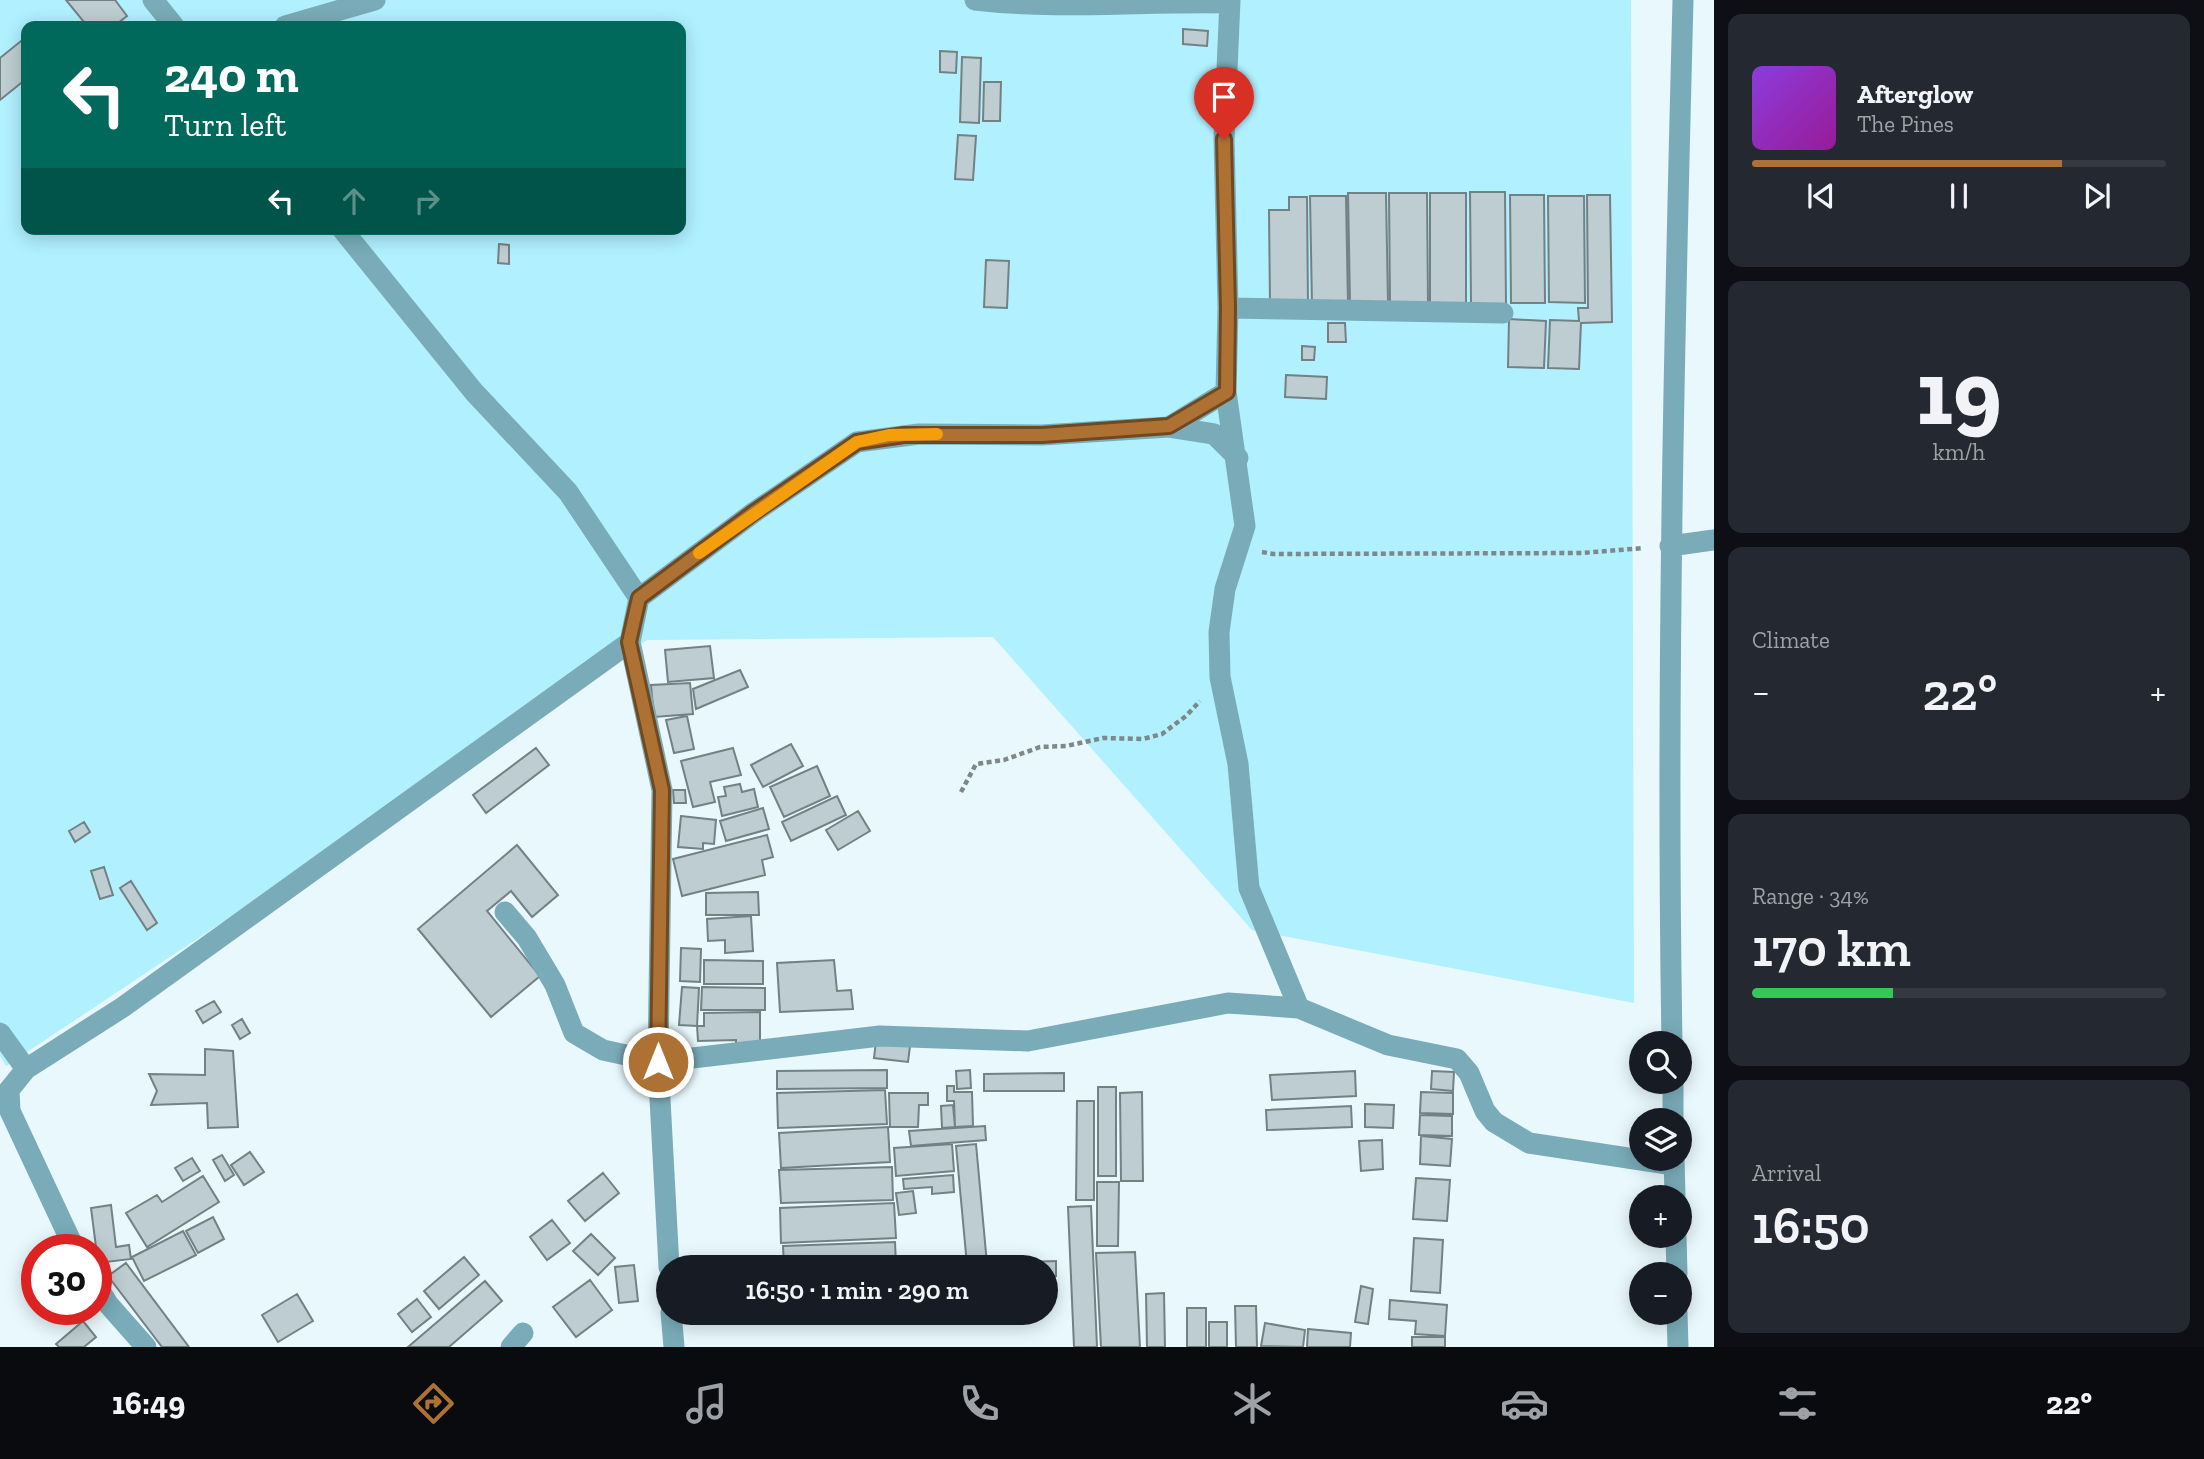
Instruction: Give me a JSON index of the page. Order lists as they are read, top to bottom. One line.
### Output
{"page":{"turn":["240 m","Turn left"],"song":["Afterglow","The Pines"],"tile":[["19","km/h"],"Climate",["Range · 34%","170 km"],["Arrival","16:50"]],"heat":["−","22°","+"],"map_buttons":["+","−"],"limit":"30","trip":"16:50 · 1 min · 290 m","tabs":["16:49","22°"]}}
